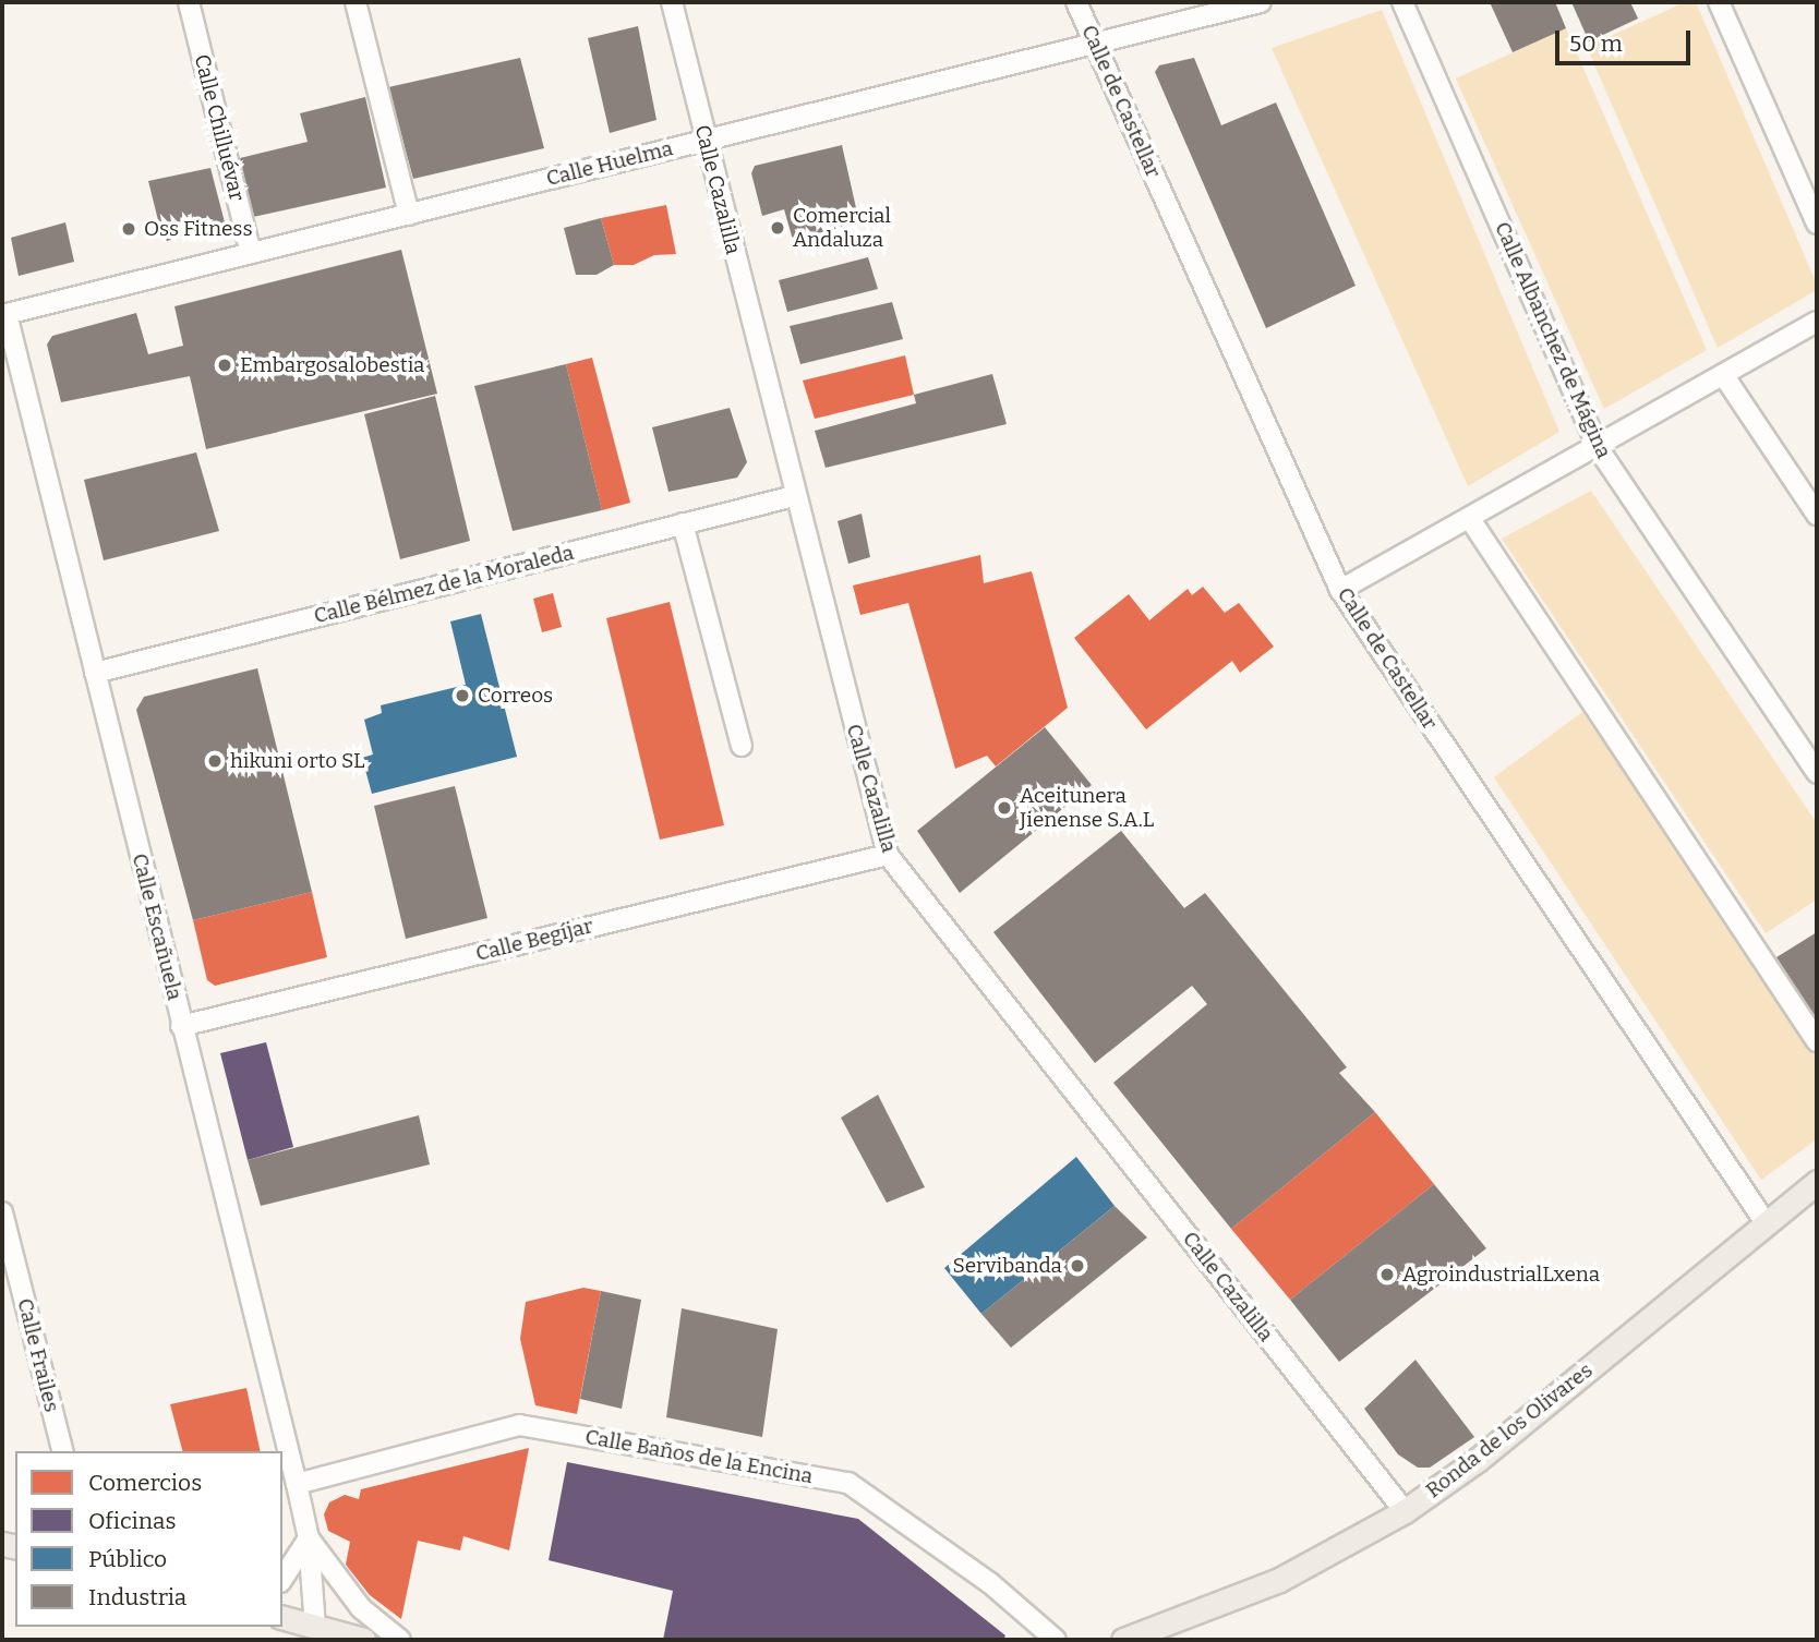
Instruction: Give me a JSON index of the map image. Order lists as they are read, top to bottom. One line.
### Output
{"streets":{"main road":["Ronda de los Olivares"],"street":["Calle de Castellar","Calle Chilluévar","Calle Huelma","Calle Cazalilla","Calle Albanchez de Mágina","Calle Bélmez de la Moraleda","Calle Escañuela","Calle Begíjar","Calle Frailes","Calle Baños de la Encina"]},"crossings":[["Calle de Castellar","Calle Huelma"],["Calle de Castellar","Ronda de los Olivares"],["Calle Chilluévar","Calle Huelma"],["Calle Huelma","Calle Cazalilla"],["Calle Huelma","Calle Escañuela"],["Calle Cazalilla","Calle Bélmez de la Moraleda"],["Calle Cazalilla","Calle Begíjar"],["Calle Cazalilla","Ronda de los Olivares"],["Calle Bélmez de la Moraleda","Calle Escañuela"],["Calle Escañuela","Calle Begíjar"],["Calle Escañuela","Calle Baños de la Encina"]],"places":["Comercial Andaluza","Oss Fitness","Embargosalobestia","Correos","hikuni orto SL","Aceitunera Jienense S.A.L","Servibanda","AgroindustrialLxena"],"legend":["Comercios","Oficinas","Público","Industria"],"scale_bar":"50 m"}
